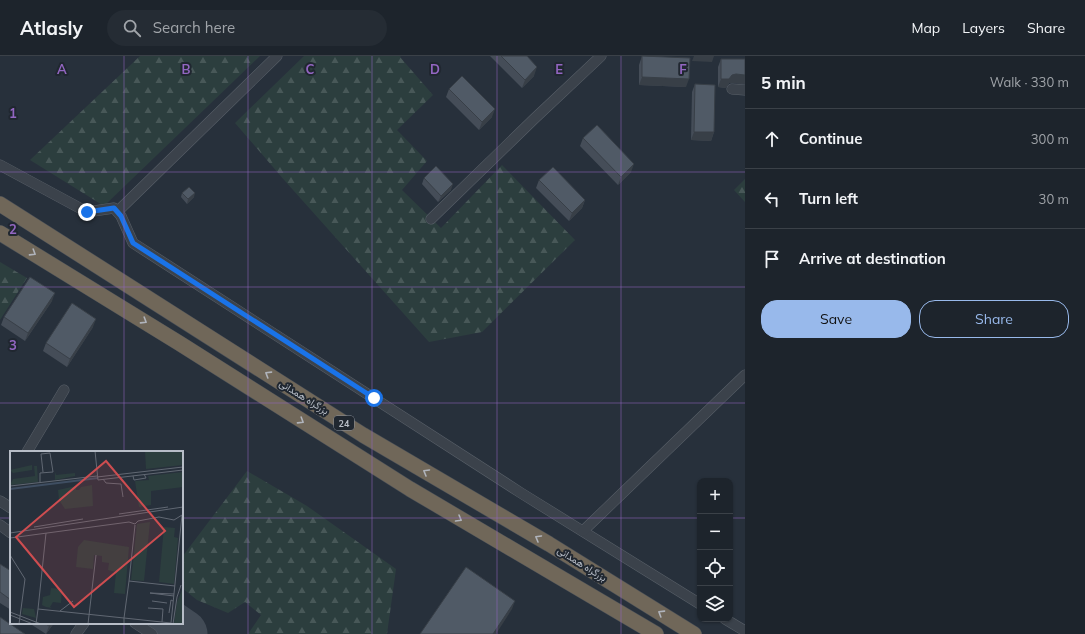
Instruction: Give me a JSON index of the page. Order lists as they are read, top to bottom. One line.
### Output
{"streets":{"highway":["بزرگراه همدانی","24"]},"page":{"header":"Atlasly","search":"Search here","nav":["Map","Layers","Share"],"heading":["5 min","Walk · 330 m"],"list":[["Continue","300 m"],["Turn left","30 m"],"Arrive at destination"],"buttons":["Save","Share"],"map_buttons":["+","−"]},"grid":{"columns":["A","B","C","D","E","F"],"rows":["1","2","3"]}}
